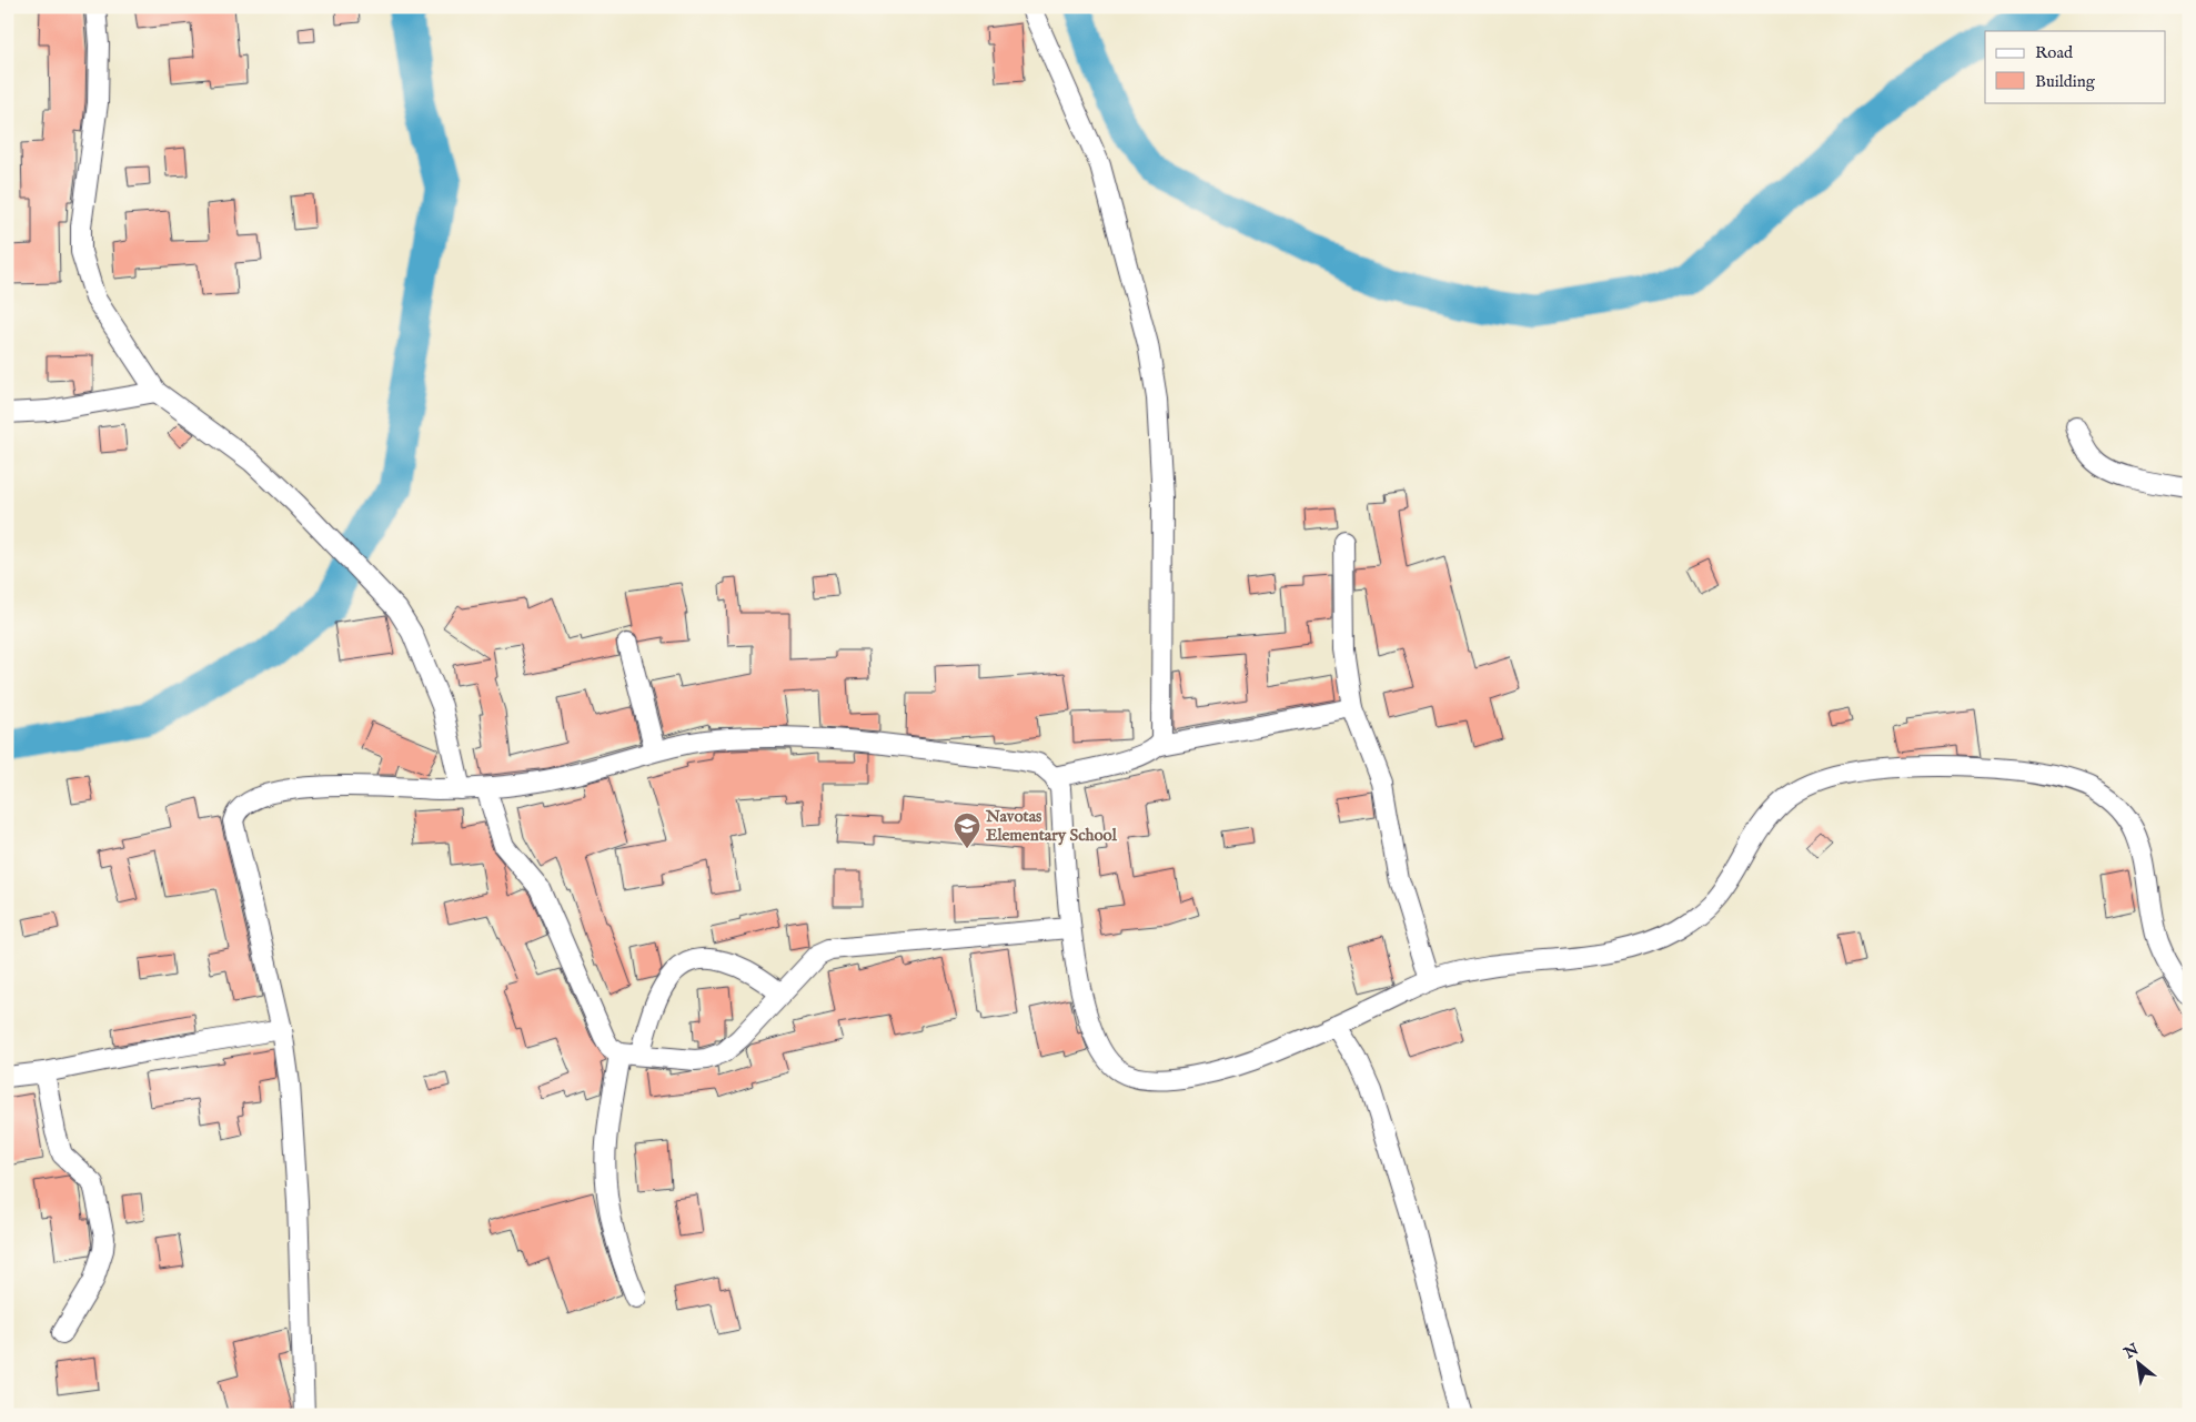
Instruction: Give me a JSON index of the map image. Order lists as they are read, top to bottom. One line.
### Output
{"places":{"school or university":["Navotas Elementary School"]},"legend":["Road","Building"],"north":"top left"}
